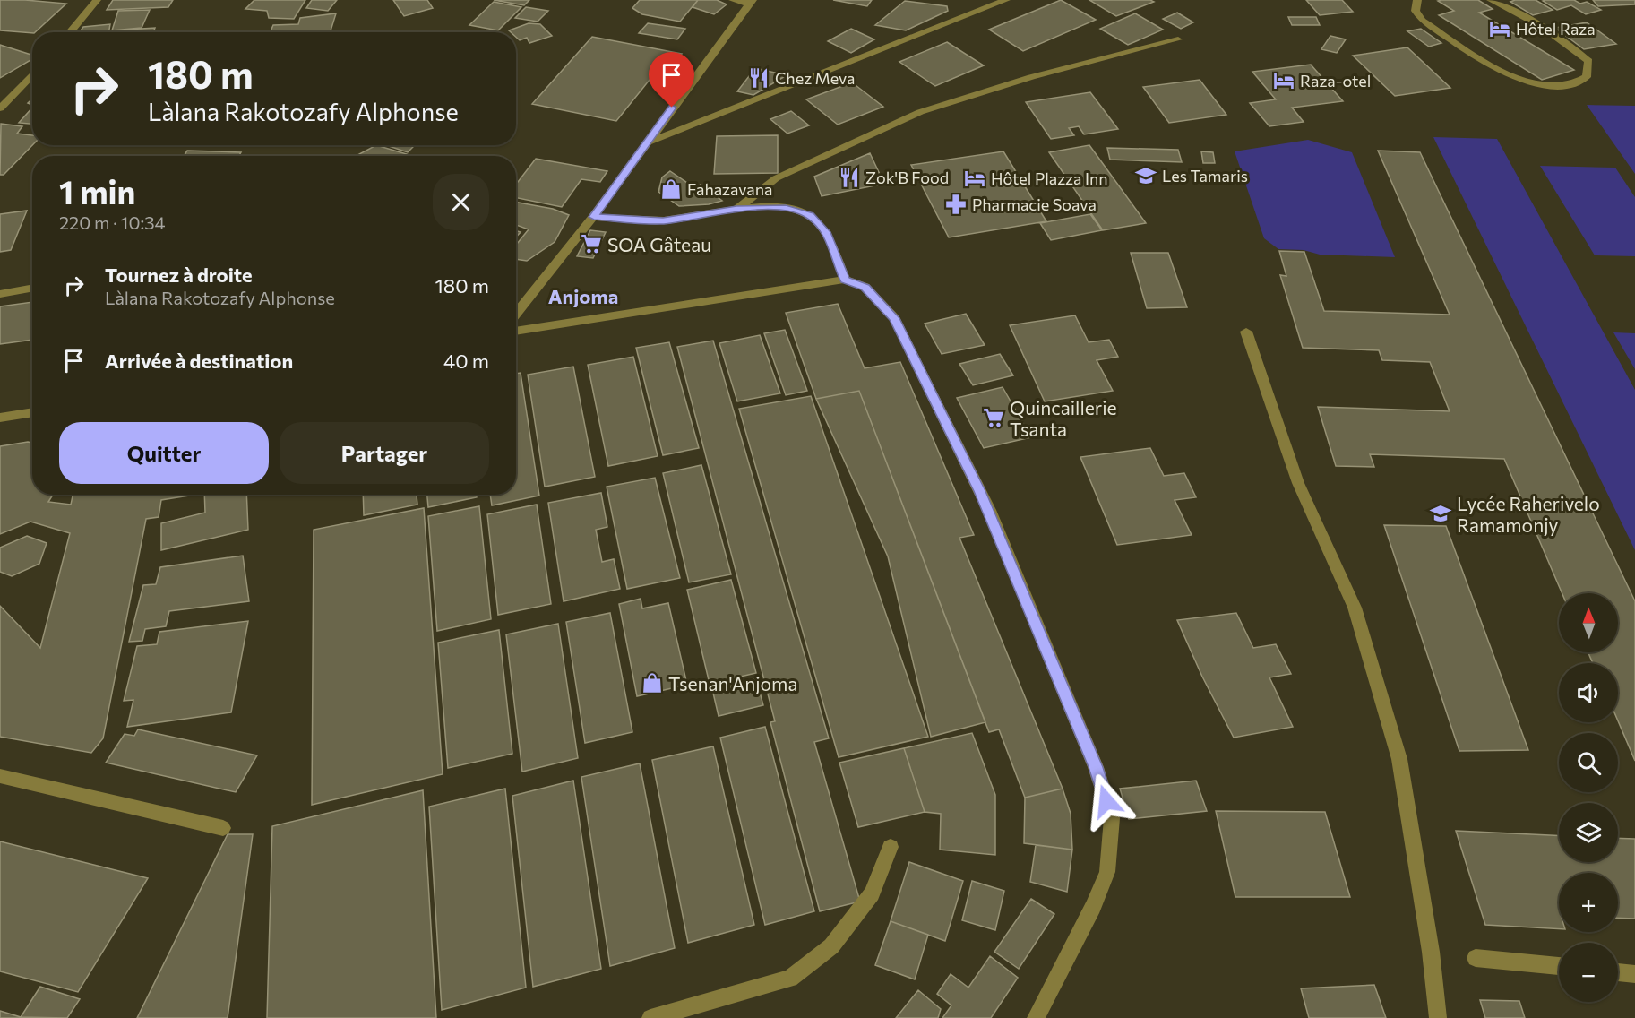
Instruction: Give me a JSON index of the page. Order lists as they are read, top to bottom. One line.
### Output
{"districts":["Anjoma"],"places":{"hotel":["Hôtel Raza","Raza-otel","Hôtel Plazza Inn"],"restaurant":["Chez Meva","Zok'B Food"],"school or university":["Les Tamaris","Lycée Raherivelo Ramamonjy"],"shop":["Fahazavana","Tsenan'Anjoma"],"pharmacy":["Pharmacie Soava"],"supermarket":["SOA Gâteau","Quincaillerie Tsanta"]},"north":"top","page":{"turn":["180 m","Làlana Rakotozafy Alphonse"],"heading":["1 min","220 m · 10:34"],"list":[{"name":"Tournez à droite","note":"Làlana Rakotozafy Alphonse","value":"180 m"},{"name":"Arrivée à destination","value":"40 m"}],"buttons":["Quitter","Partager"],"map_buttons":["+","−"]}}
